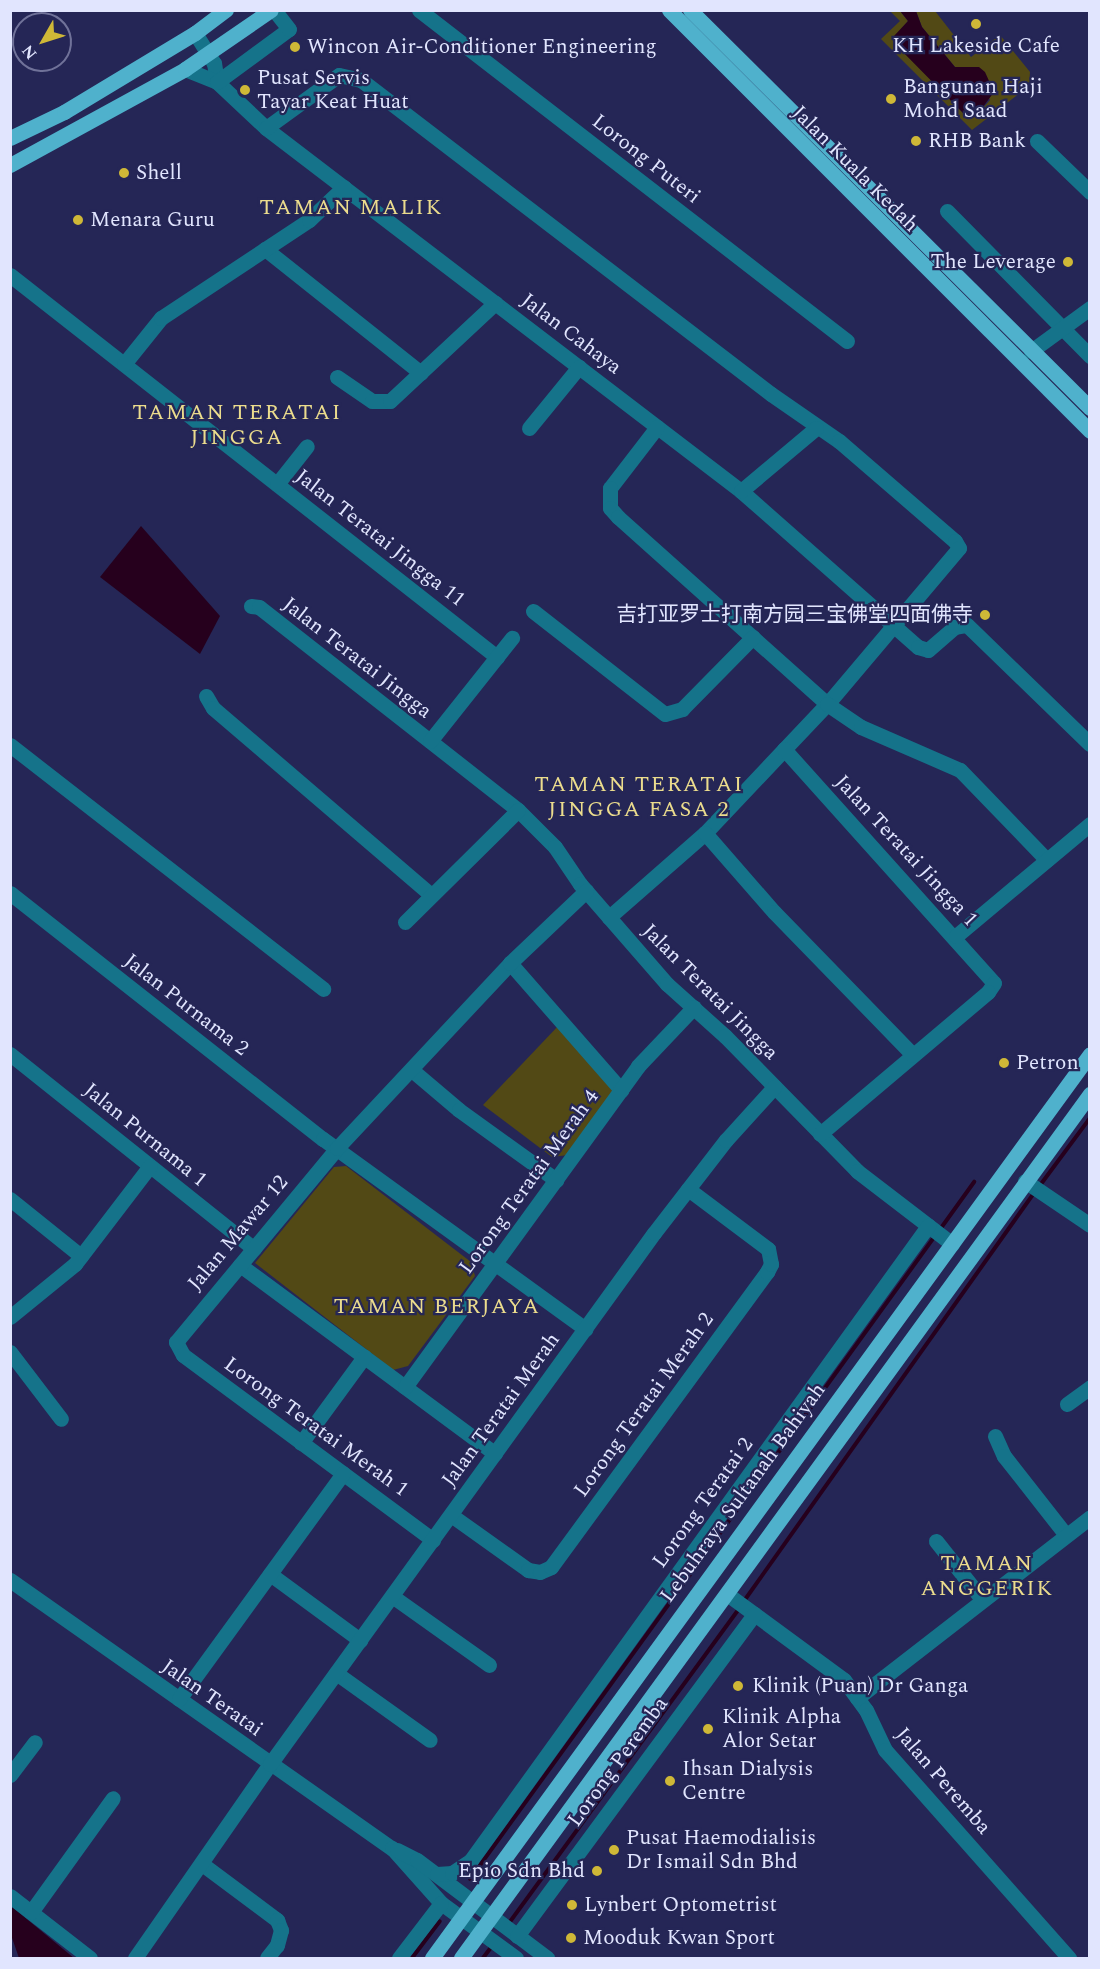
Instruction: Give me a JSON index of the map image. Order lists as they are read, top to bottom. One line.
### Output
{"streets":{"main road":["Jalan Kuala Kedah","Lebuhraya Sultanah Bahiyah"],"street":["Lorong Puteri","Jalan Cahaya","Jalan Teratai Jingga 11","Jalan Teratai Jingga","Jalan Teratai Jingga 1","Jalan Purnama 2","Jalan Purnama 1","Lorong Teratai Merah 4","Jalan Mawar 12","Lorong Teratai Merah 2","Jalan Teratai Merah","Lorong Teratai Merah 1","Lorong Teratai 2","Jalan Teratai","Lorong Peremba","Jalan Peremba"]},"crossings":[["Jalan Teratai Jingga","Lorong Teratai Merah 4"],["Jalan Teratai Jingga","Jalan Mawar 12"],["Jalan Teratai Jingga","Jalan Teratai Merah"],["Jalan Teratai Jingga","Lebuhraya Sultanah Bahiyah"],["Jalan Teratai Jingga","Lorong Teratai 2"],["Jalan Purnama 2","Lorong Teratai Merah 4"],["Jalan Purnama 2","Jalan Mawar 12"],["Jalan Purnama 2","Jalan Teratai Merah"],["Jalan Purnama 1","Jalan Mawar 12"],["Jalan Mawar 12","Lorong Teratai Merah 1"],["Lorong Teratai Merah 2","Jalan Teratai Merah"],["Jalan Teratai Merah","Lorong Teratai Merah 1"],["Jalan Teratai Merah","Jalan Teratai"],["Lebuhraya Sultanah Bahiyah","Jalan Teratai"],["Lorong Teratai 2","Jalan Teratai"],["Jalan Teratai","Lorong Peremba"],["Lorong Peremba","Jalan Peremba"]],"districts":["TAMAN MALIK","TAMAN TERATAI JINGGA","TAMAN TERATAI JINGGA FASA 2","TAMAN BERJAYA","TAMAN ANGGERIK"],"places":["KH Lakeside Cafe","Wincon Air-Conditioner Engineering","Pusat Servis Tayar Keat Huat","Bangunan Haji Mohd Saad","RHB Bank","Shell","Menara Guru","The Leverage","吉打亚罗士打南方园三宝佛堂四面佛寺","Petron","Klinik (Puan) Dr Ganga","Klinik Alpha Alor Setar","Ihsan Dialysis Centre","Pusat Haemodialisis Dr Ismail Sdn Bhd","Epio Sdn Bhd","Lynbert Optometrist","Mooduk Kwan Sport"],"north":"bottom left"}
